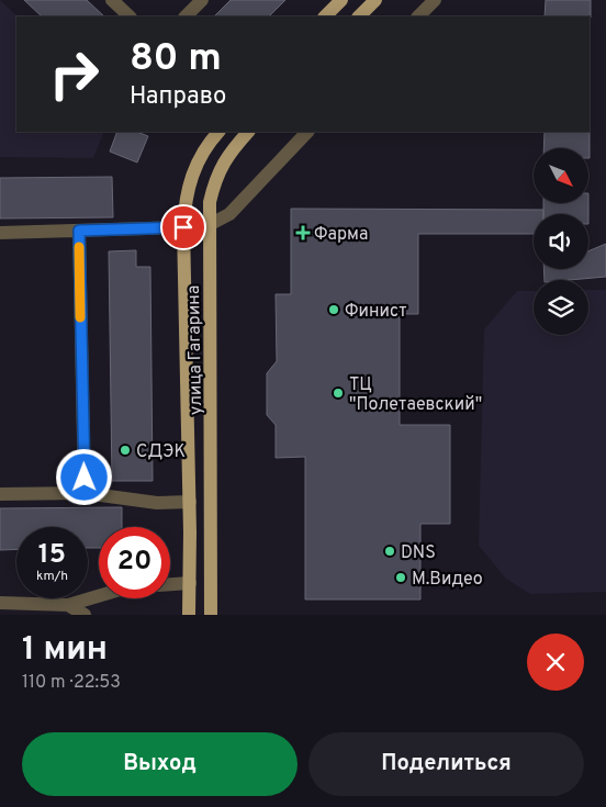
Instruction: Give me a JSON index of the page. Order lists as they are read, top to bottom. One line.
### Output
{"streets":{"main road":["улица Гагарина"]},"places":{"health":["Фарма"],"other":["Финист","ТЦ \"Полетаевский\"","СДЭК","DNS","М.Видео"]},"north":"bottom right","page":{"turn":["80 m","Направо"],"speed":"15 km/h","limit":"20","heading":["1 мин","110 m · 22:53"],"buttons":["Выход","Поделиться"]}}
